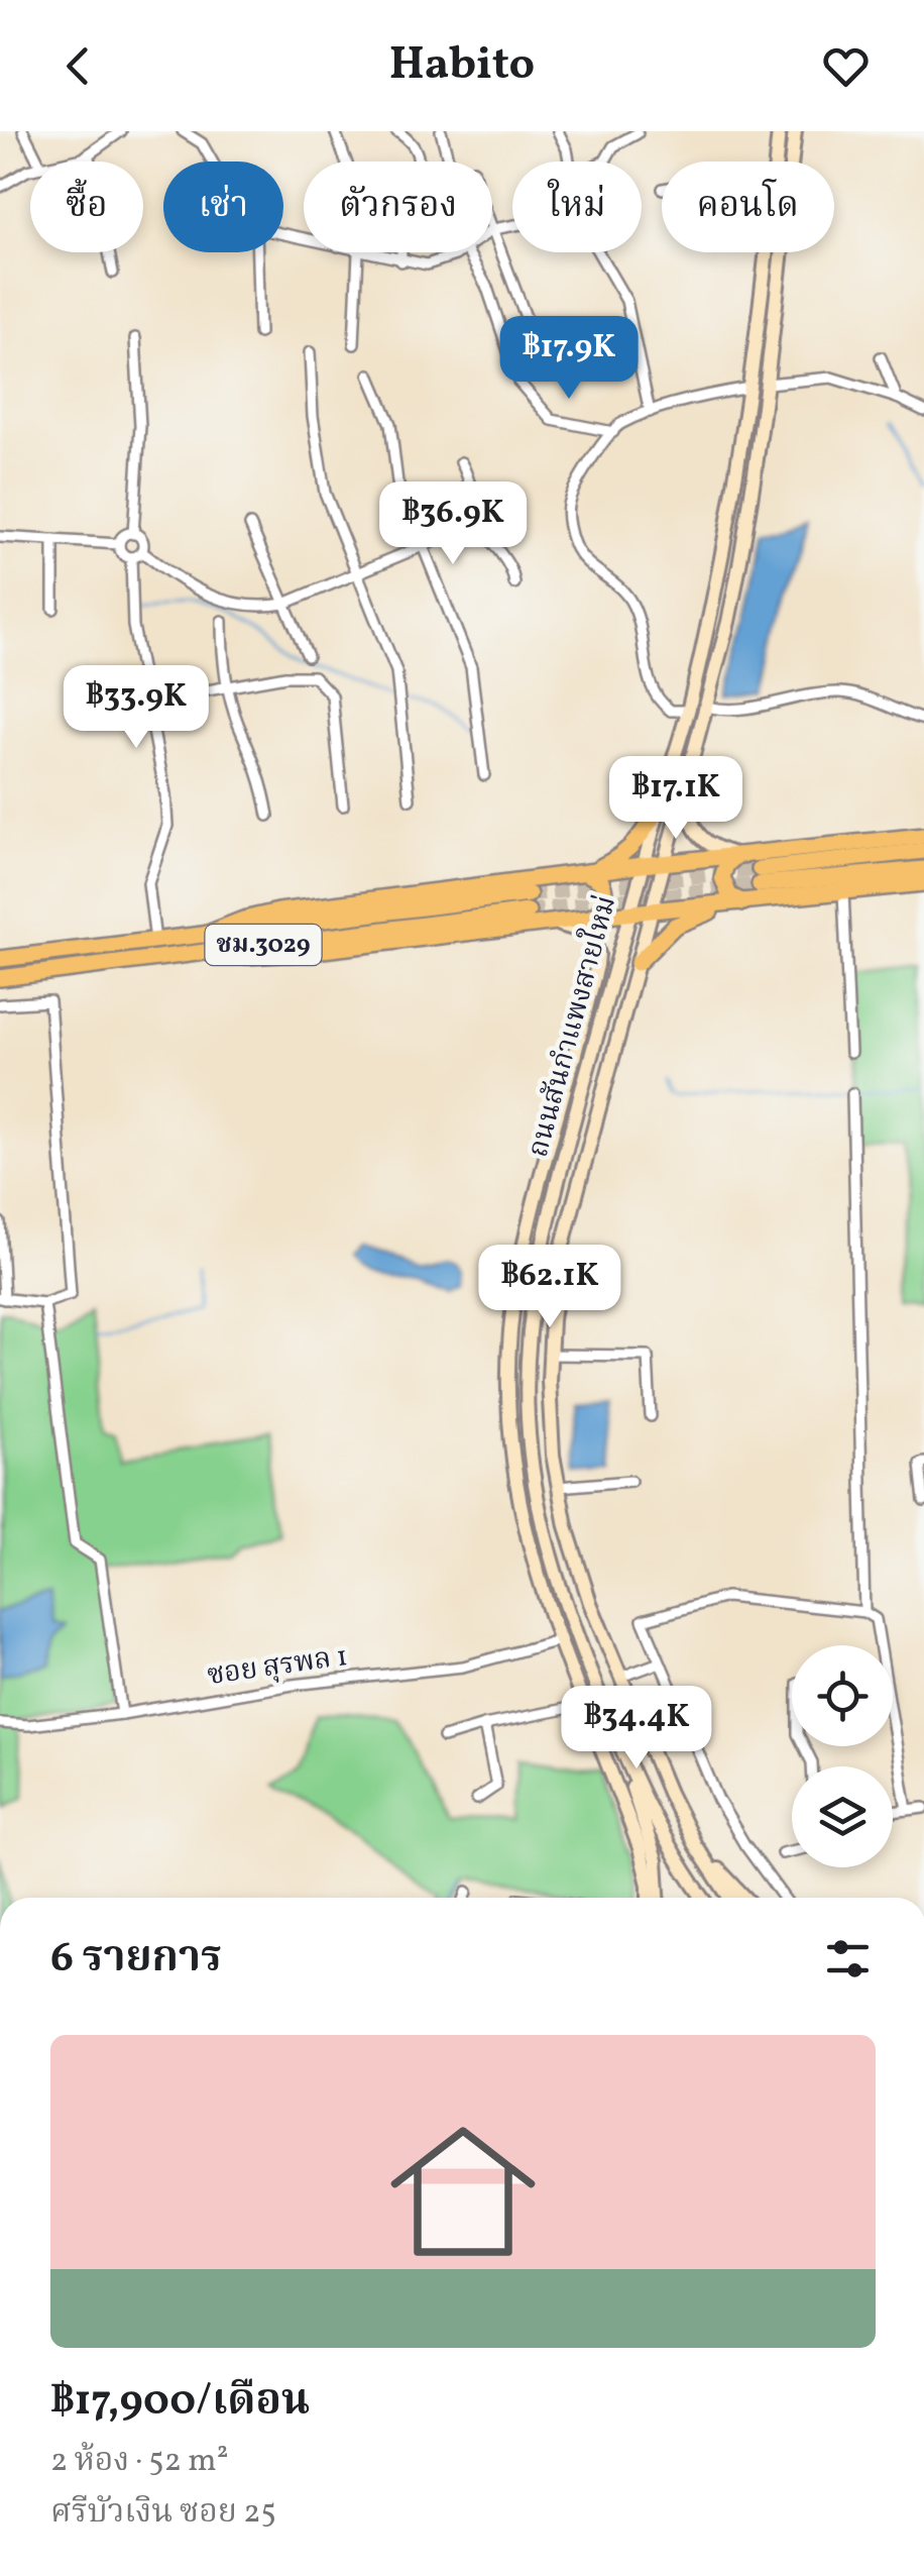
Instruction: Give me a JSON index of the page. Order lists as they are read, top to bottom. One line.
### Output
{"streets":{"main road":["ชม.3029","ถนนสันกำแพงสายใหม่"],"street":["ซอย สุรพล 1"]},"page":{"header":"Habito","chip":["ซื้อ","เช่า","ตัวกรอง","ใหม่","คอนโด"],"price":["฿17.9K","฿36.9K","฿33.9K","฿17.1K","฿62.1K","฿34.4K"],"heading":"6 รายการ","list":[{"name":"฿17,900/เดือน","note":"2 ห้อง · 52 m² · ศรีบัวเงิน ซอย 25"}]}}
